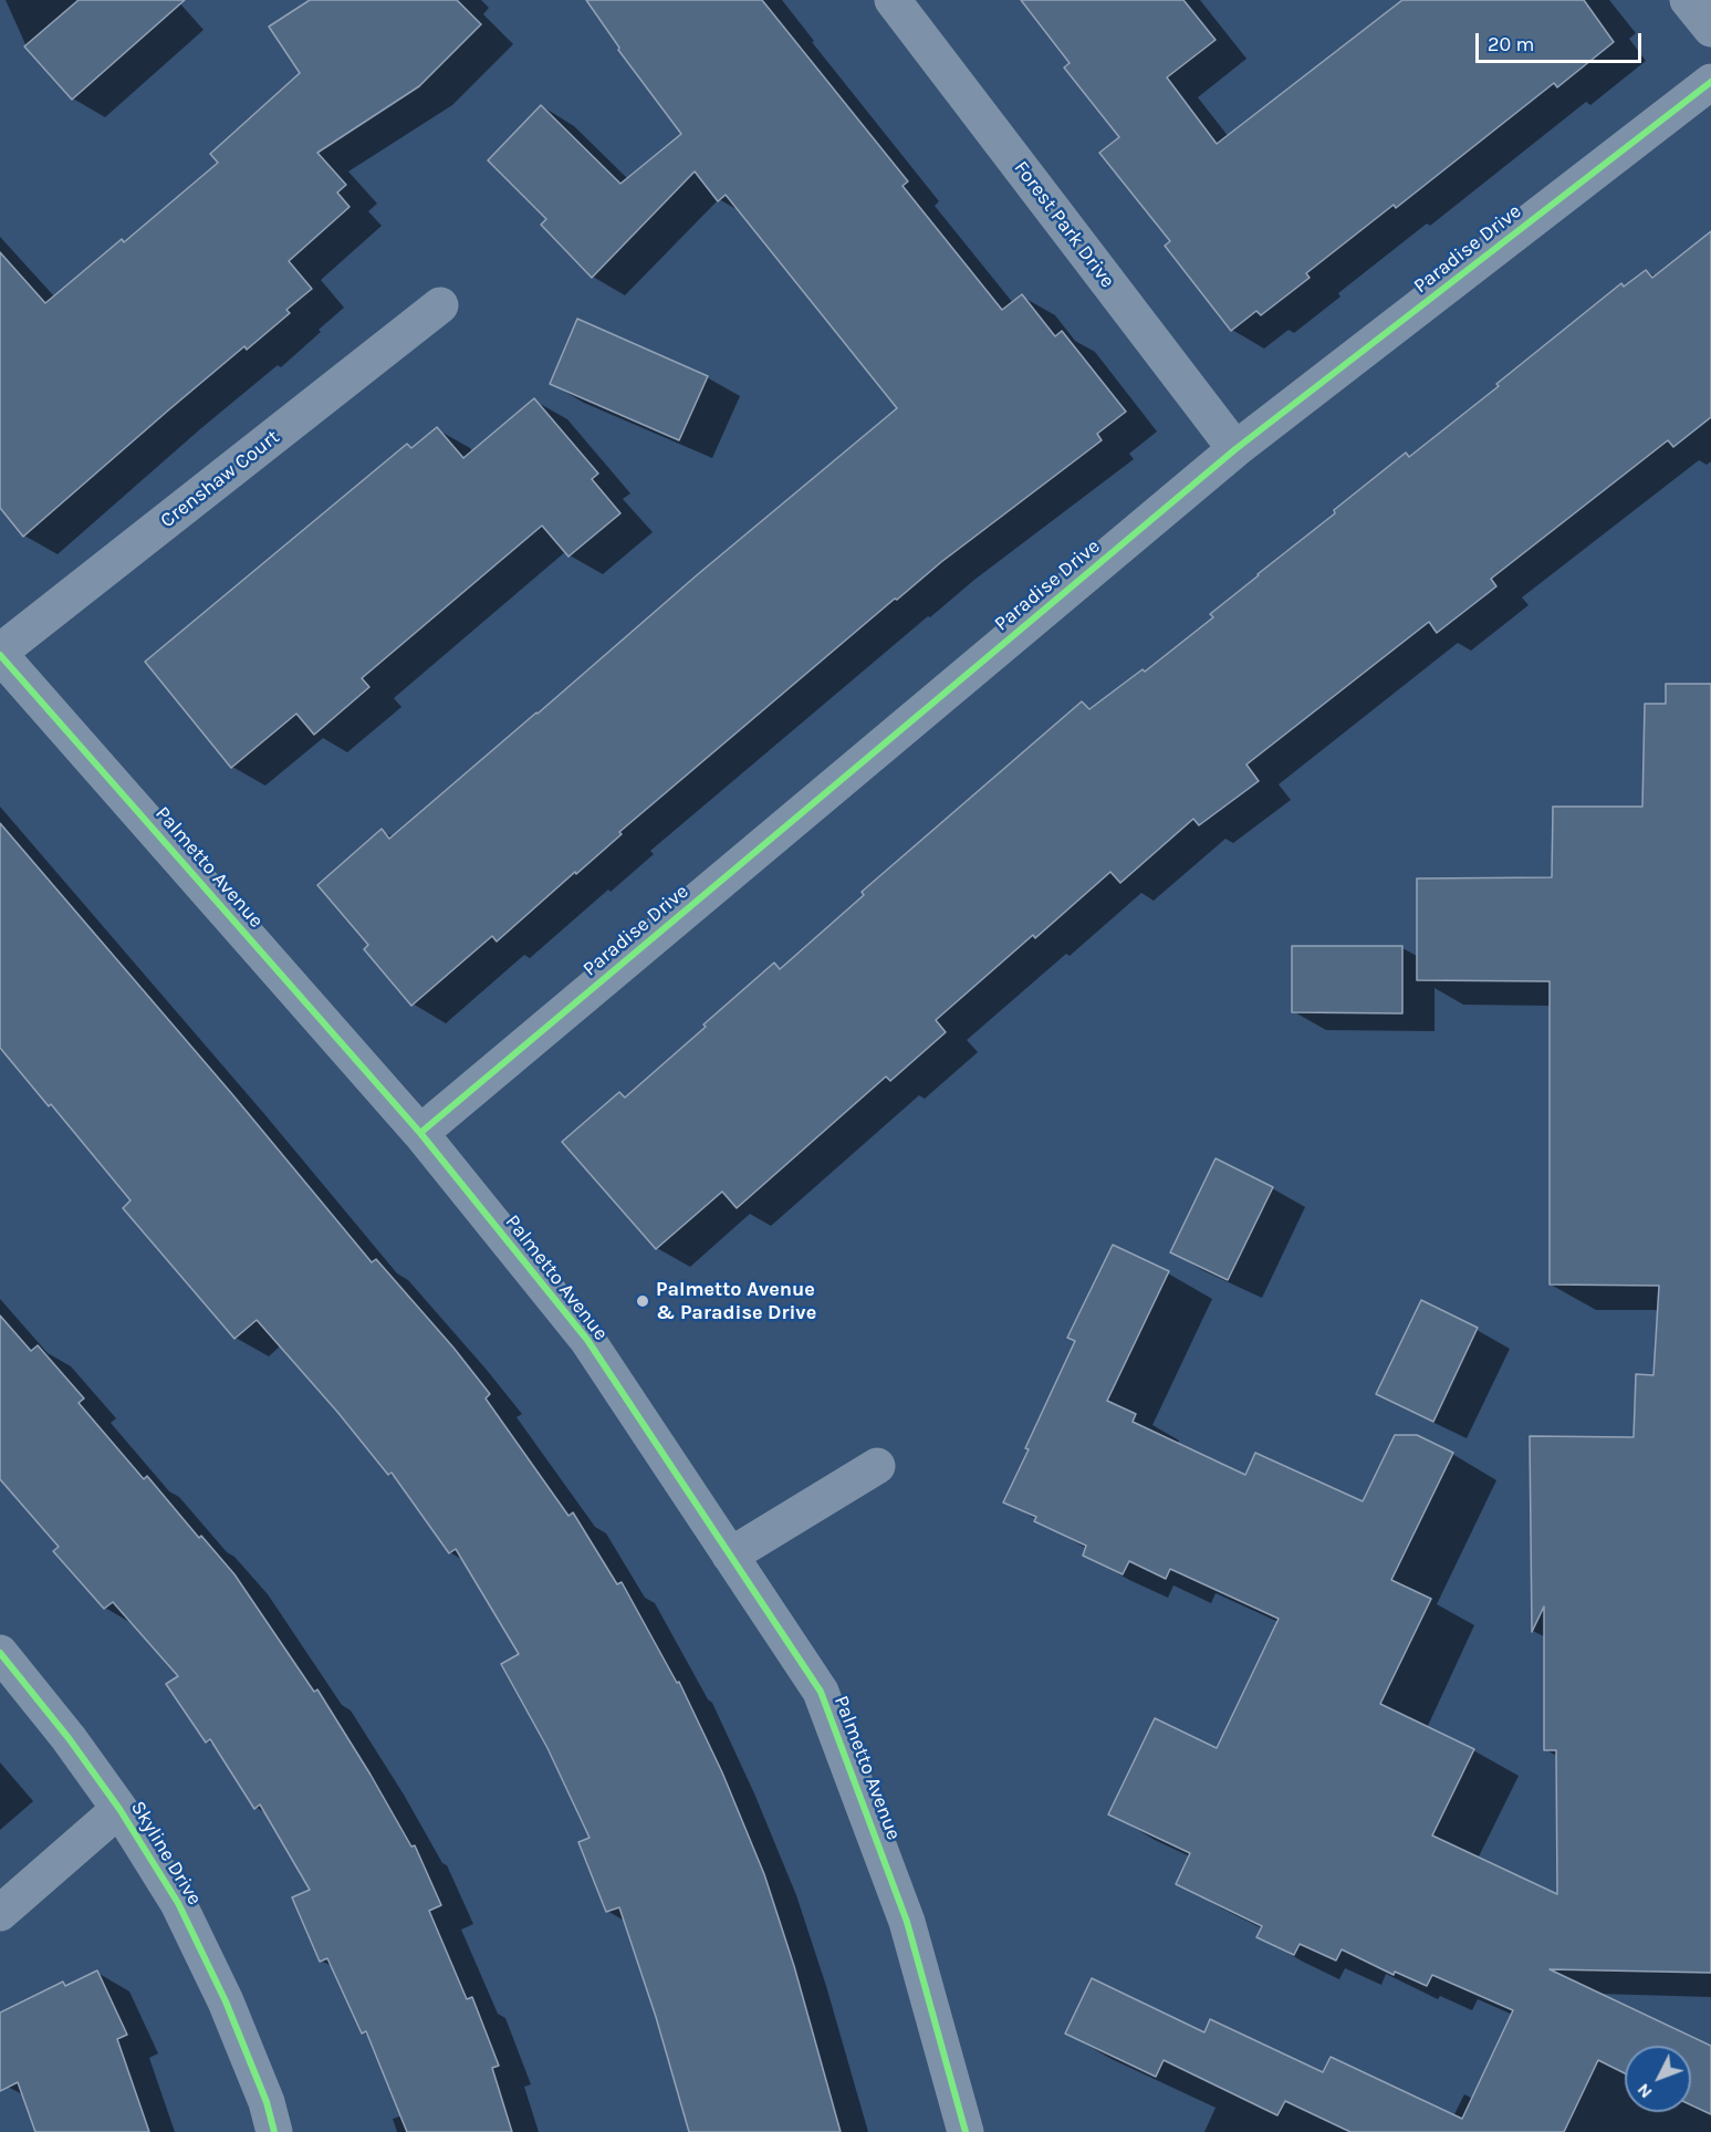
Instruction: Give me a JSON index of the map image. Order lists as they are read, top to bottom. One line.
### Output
{"streets":{"street":["Forest Park Drive","Paradise Drive","Crenshaw Court","Palmetto Avenue","Skyline Drive"]},"crossings":[["Forest Park Drive","Paradise Drive"],["Paradise Drive","Palmetto Avenue"],["Crenshaw Court","Palmetto Avenue"]],"places":["Palmetto Avenue & Paradise Drive"],"scale_bar":"20 m","north":"bottom left"}
